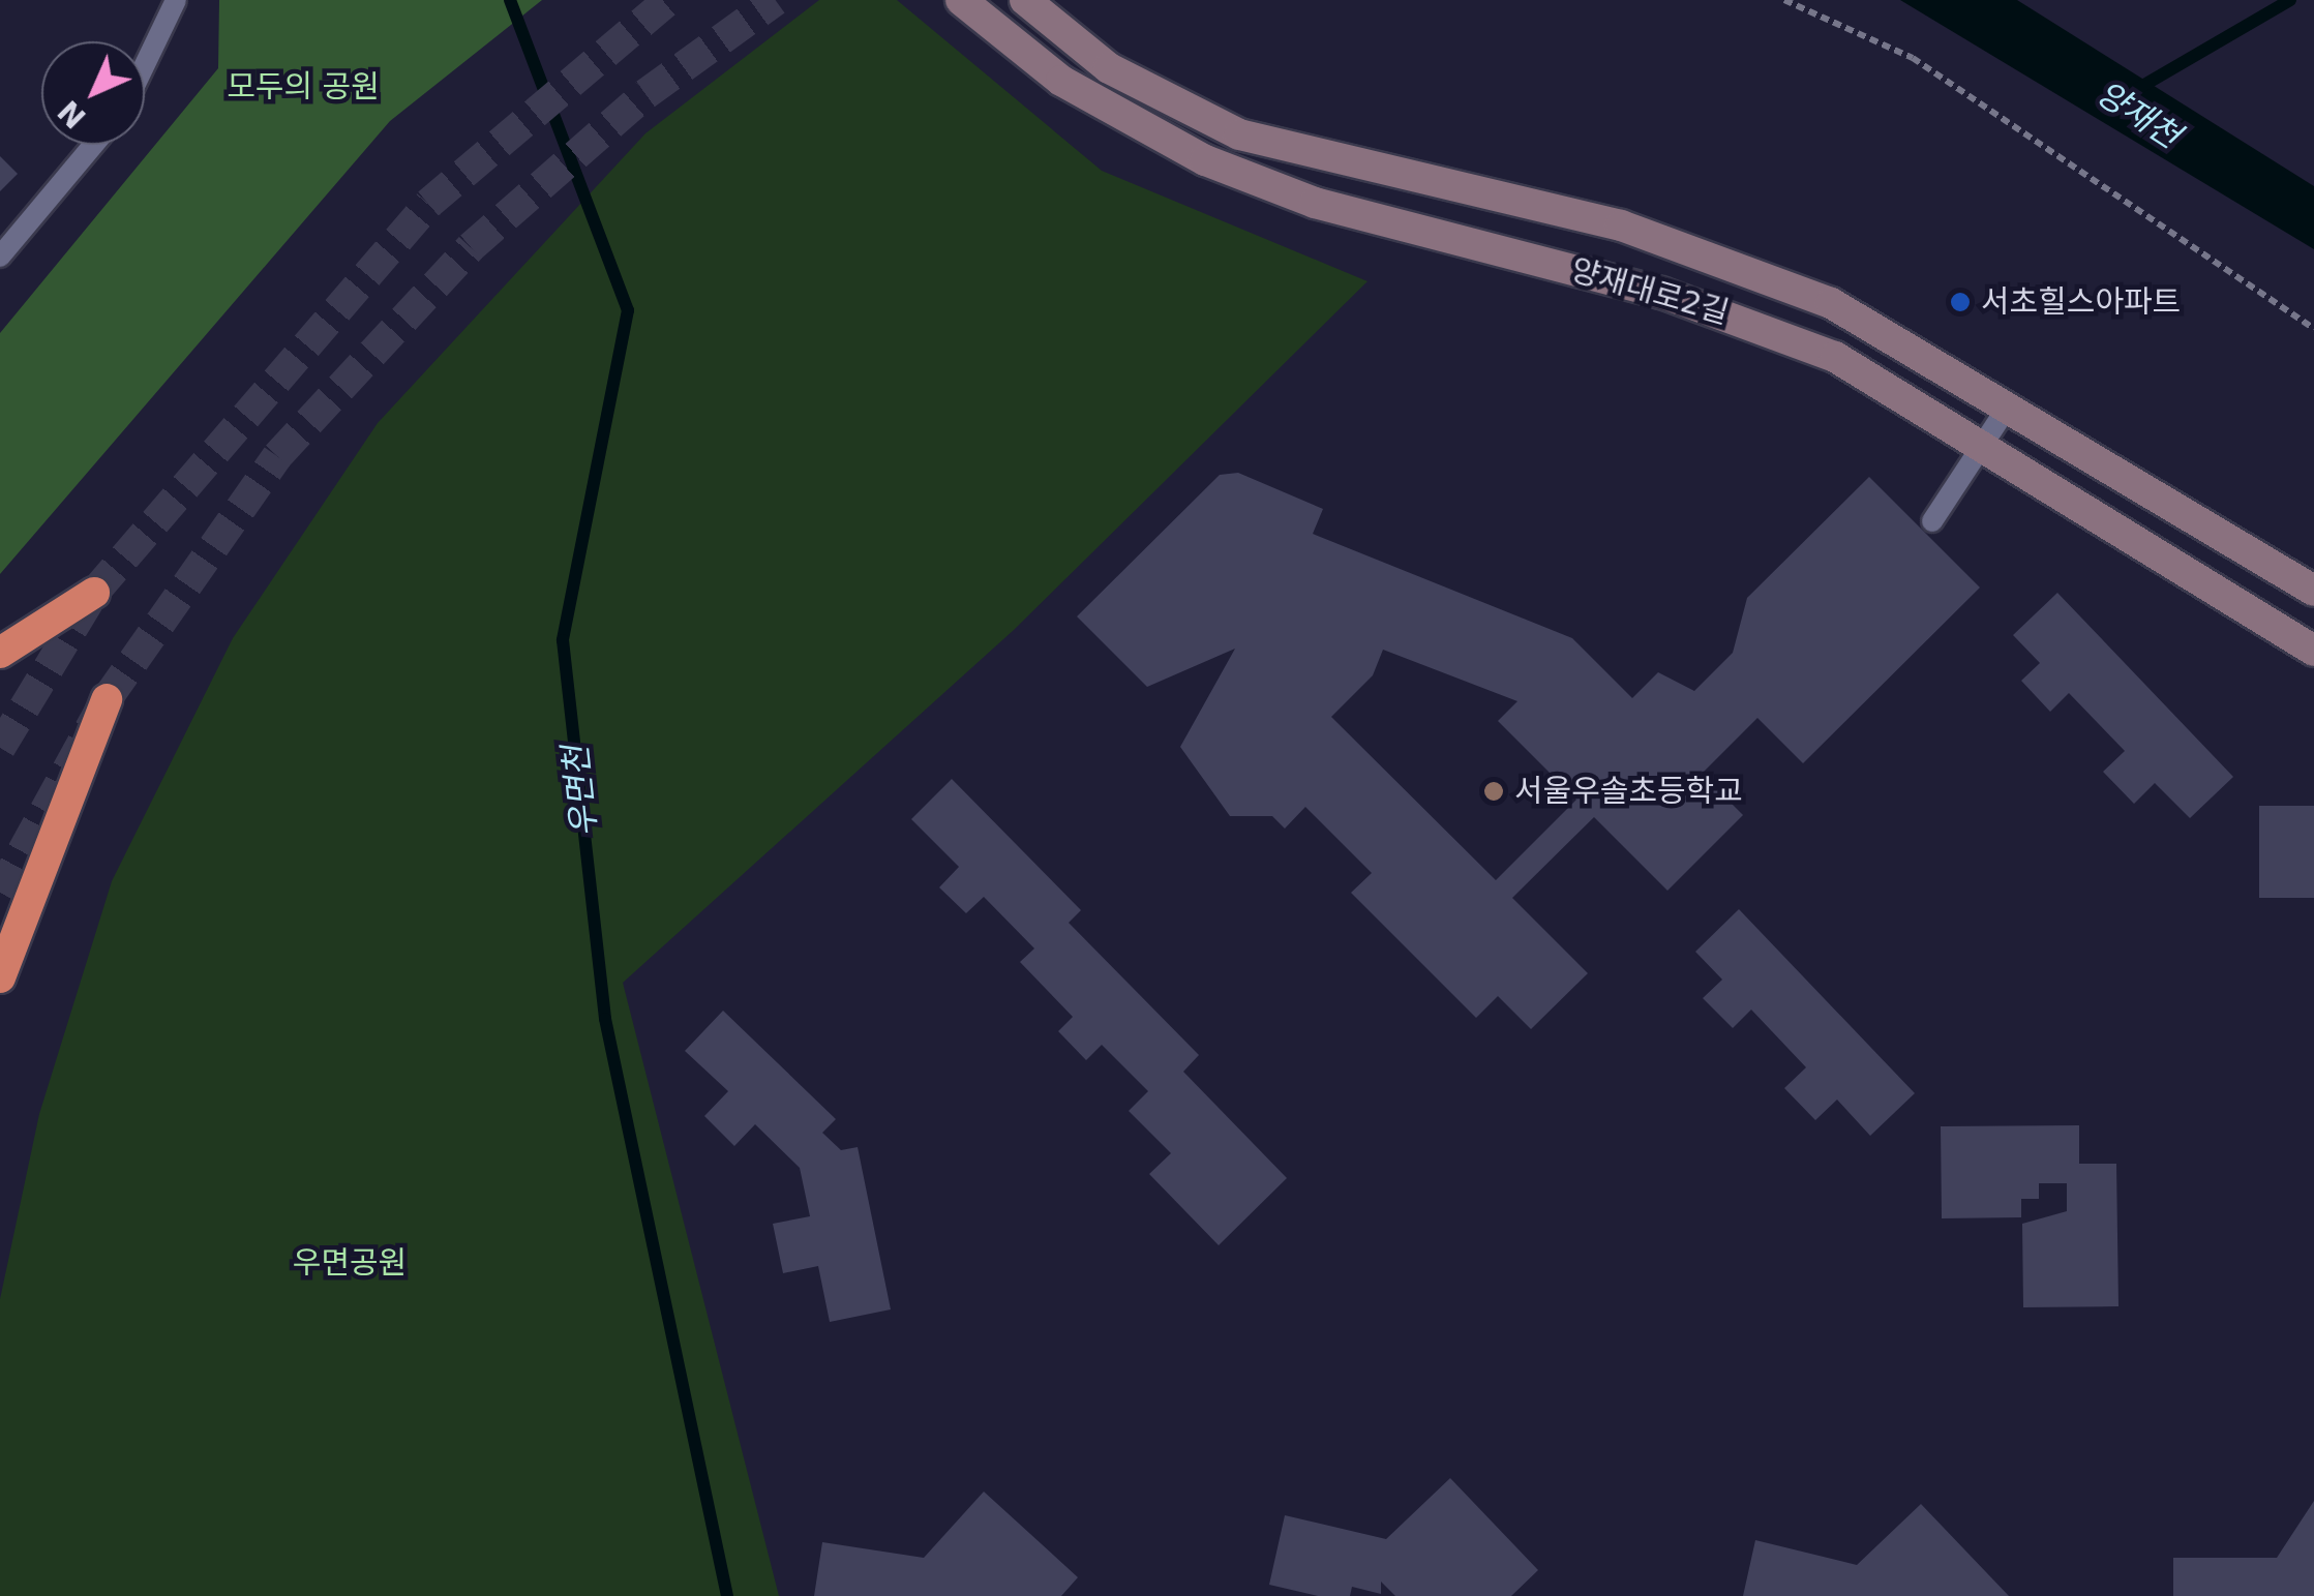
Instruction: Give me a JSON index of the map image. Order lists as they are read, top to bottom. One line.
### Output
{"streets":{"street":["양재대로2길"]},"water":["양재천","우면천"],"parks":["모두의 공원","우면공원"],"places":["서초힐스아파트","서울우솔초등학교"],"north":"bottom left"}
